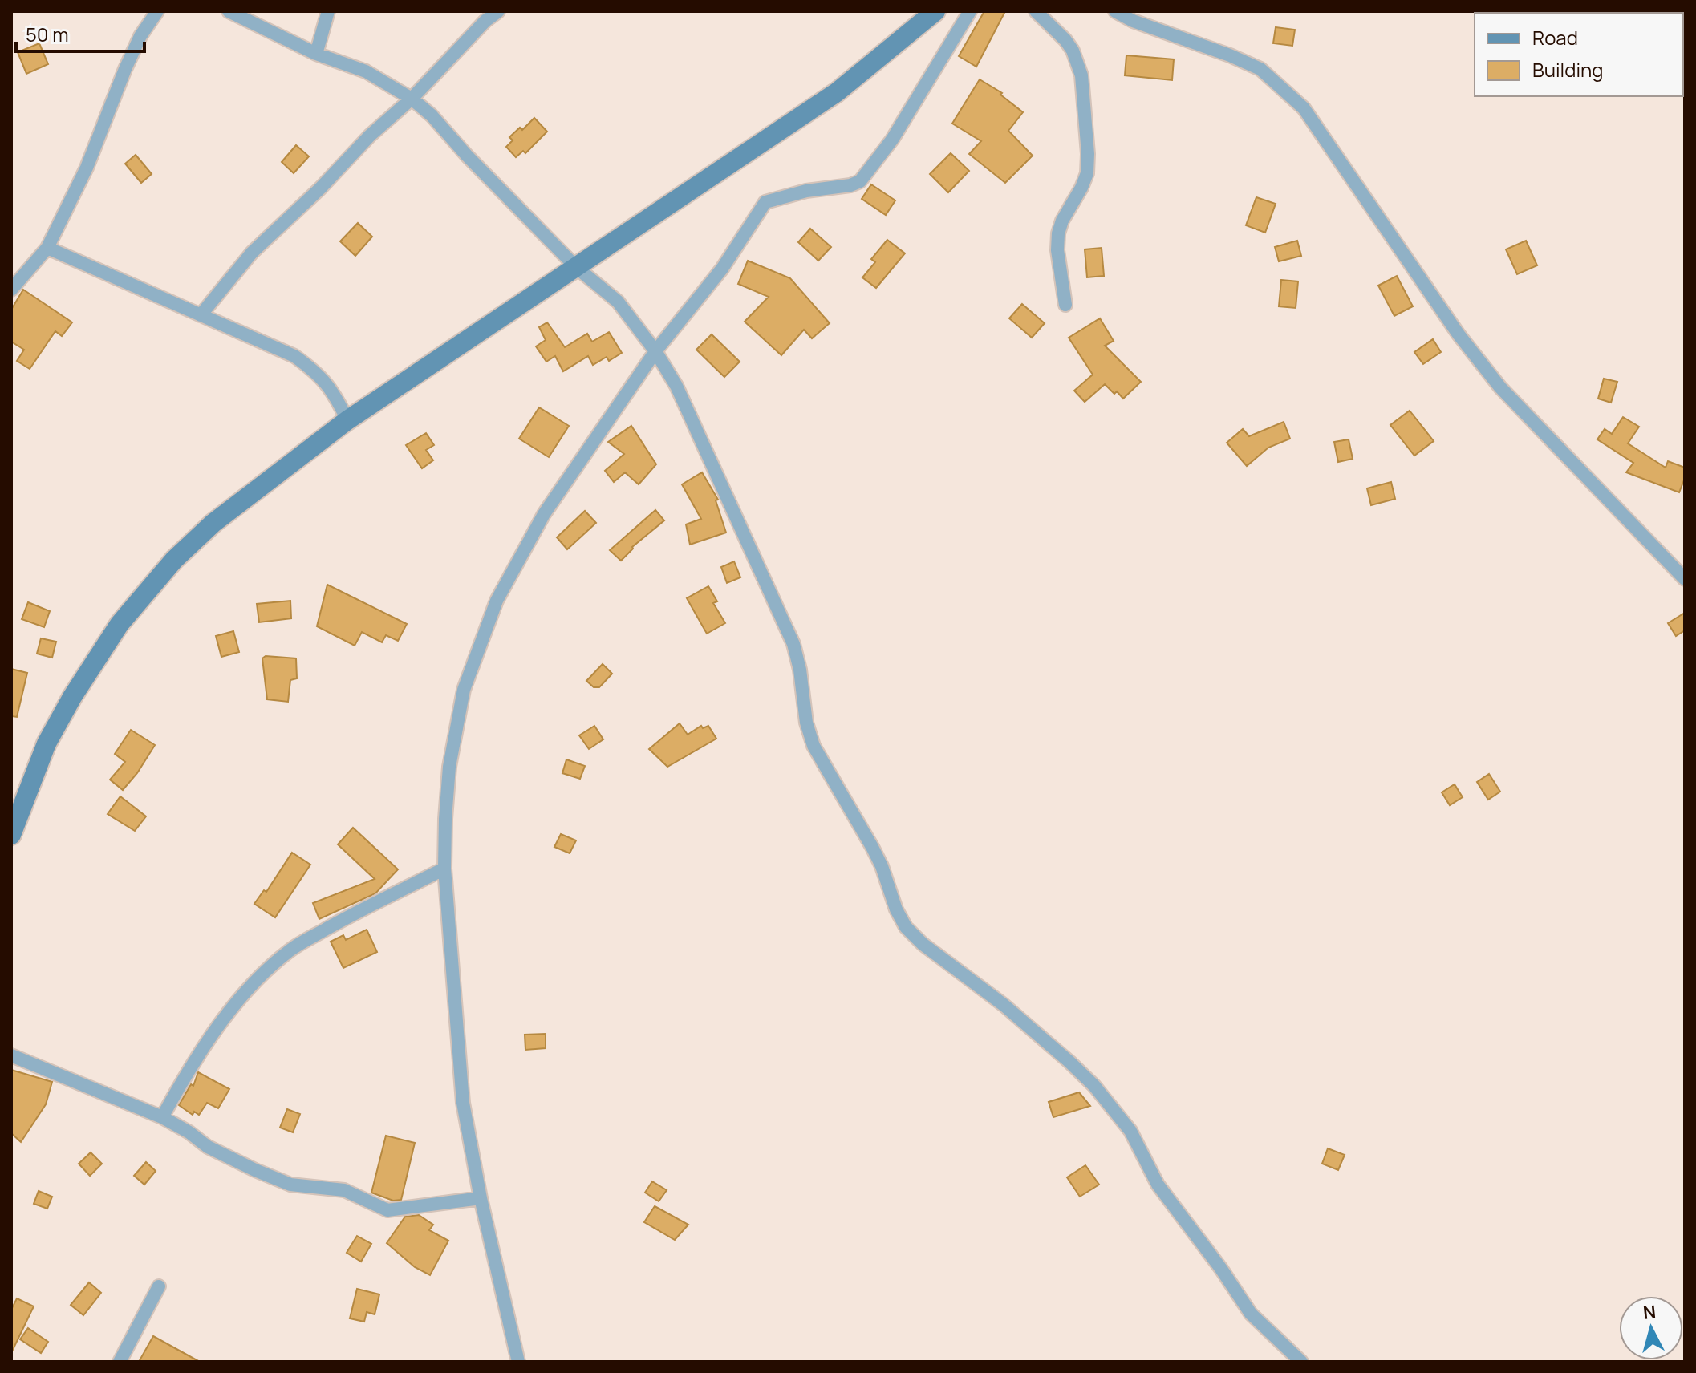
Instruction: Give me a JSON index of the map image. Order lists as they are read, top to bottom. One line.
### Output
{"legend":["Road","Building"],"scale_bar":"50 m","north":"top"}
